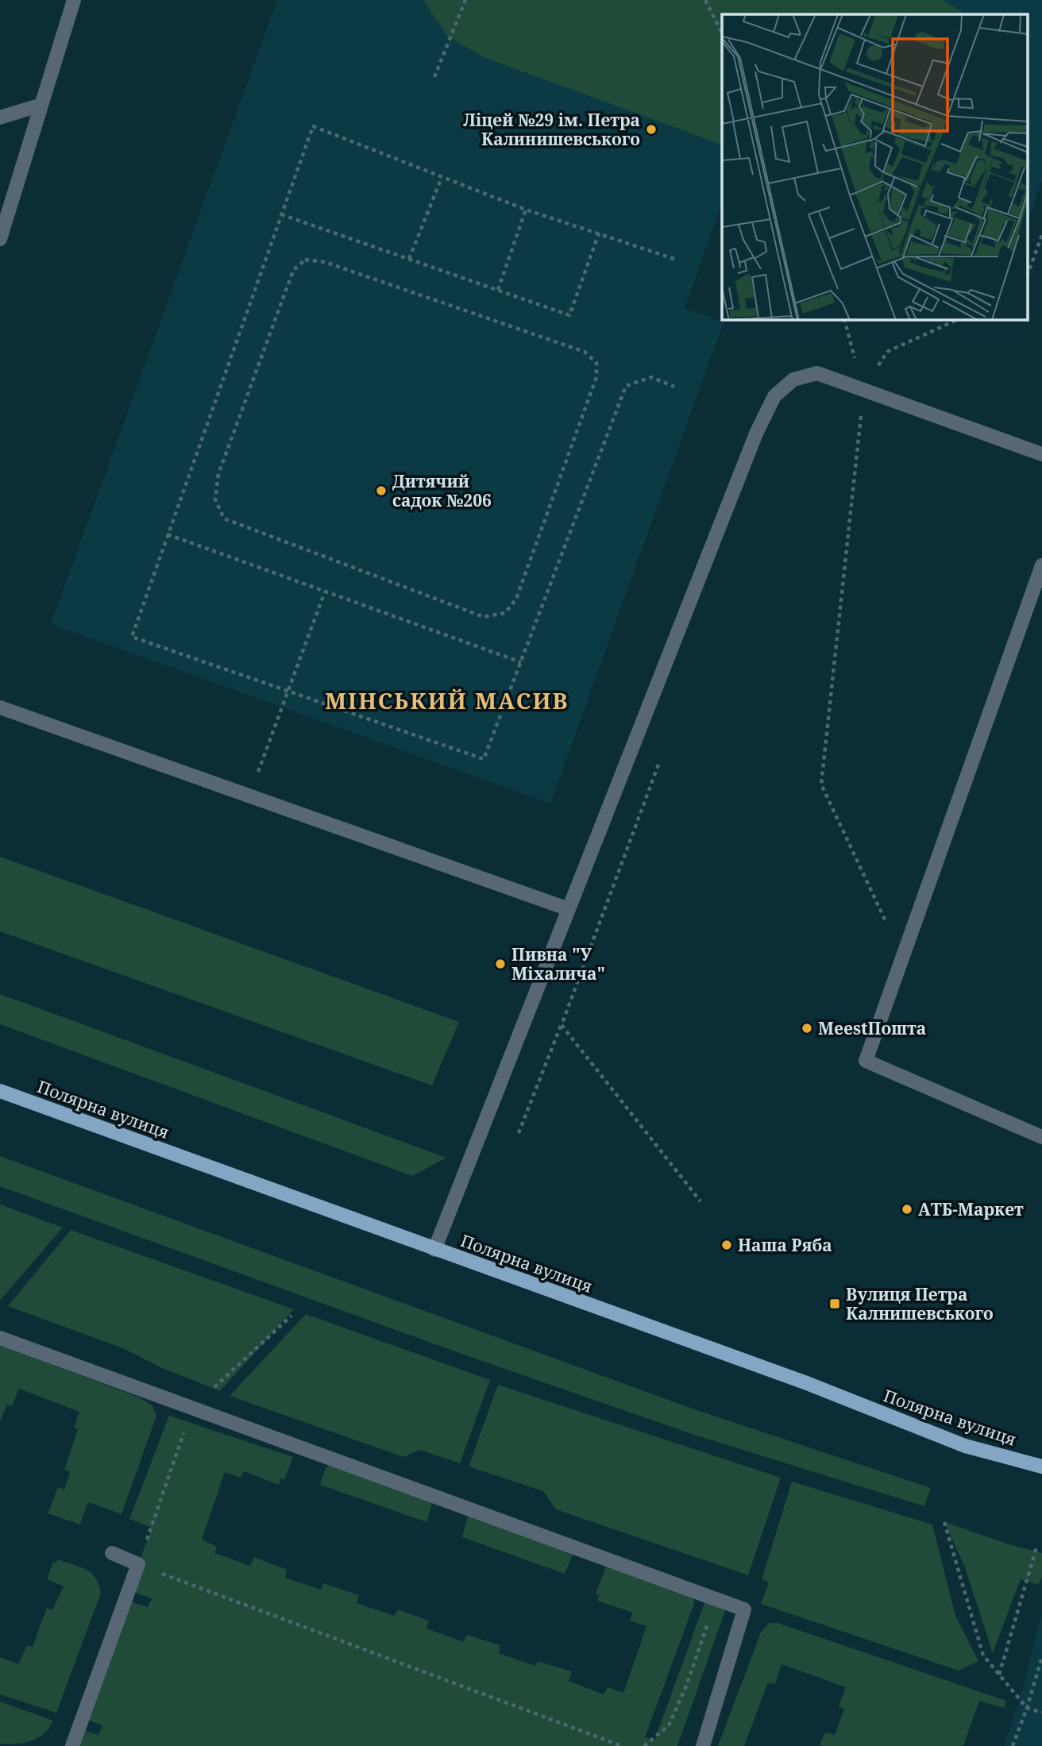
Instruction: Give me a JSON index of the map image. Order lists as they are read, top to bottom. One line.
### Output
{"streets":{"main road":["Полярна вулиця"]},"districts":["МІНСЬКИЙ МАСИВ"],"places":{"other":["Ліцей №29 ім. Петра Калинишевського","Дитячий садок №206","Пивна \"У Міхалича\"","MeestПошта","АТБ-Маркет","Наша Ряба"],"transit":["Вулиця Петра Калнишевського"]}}
